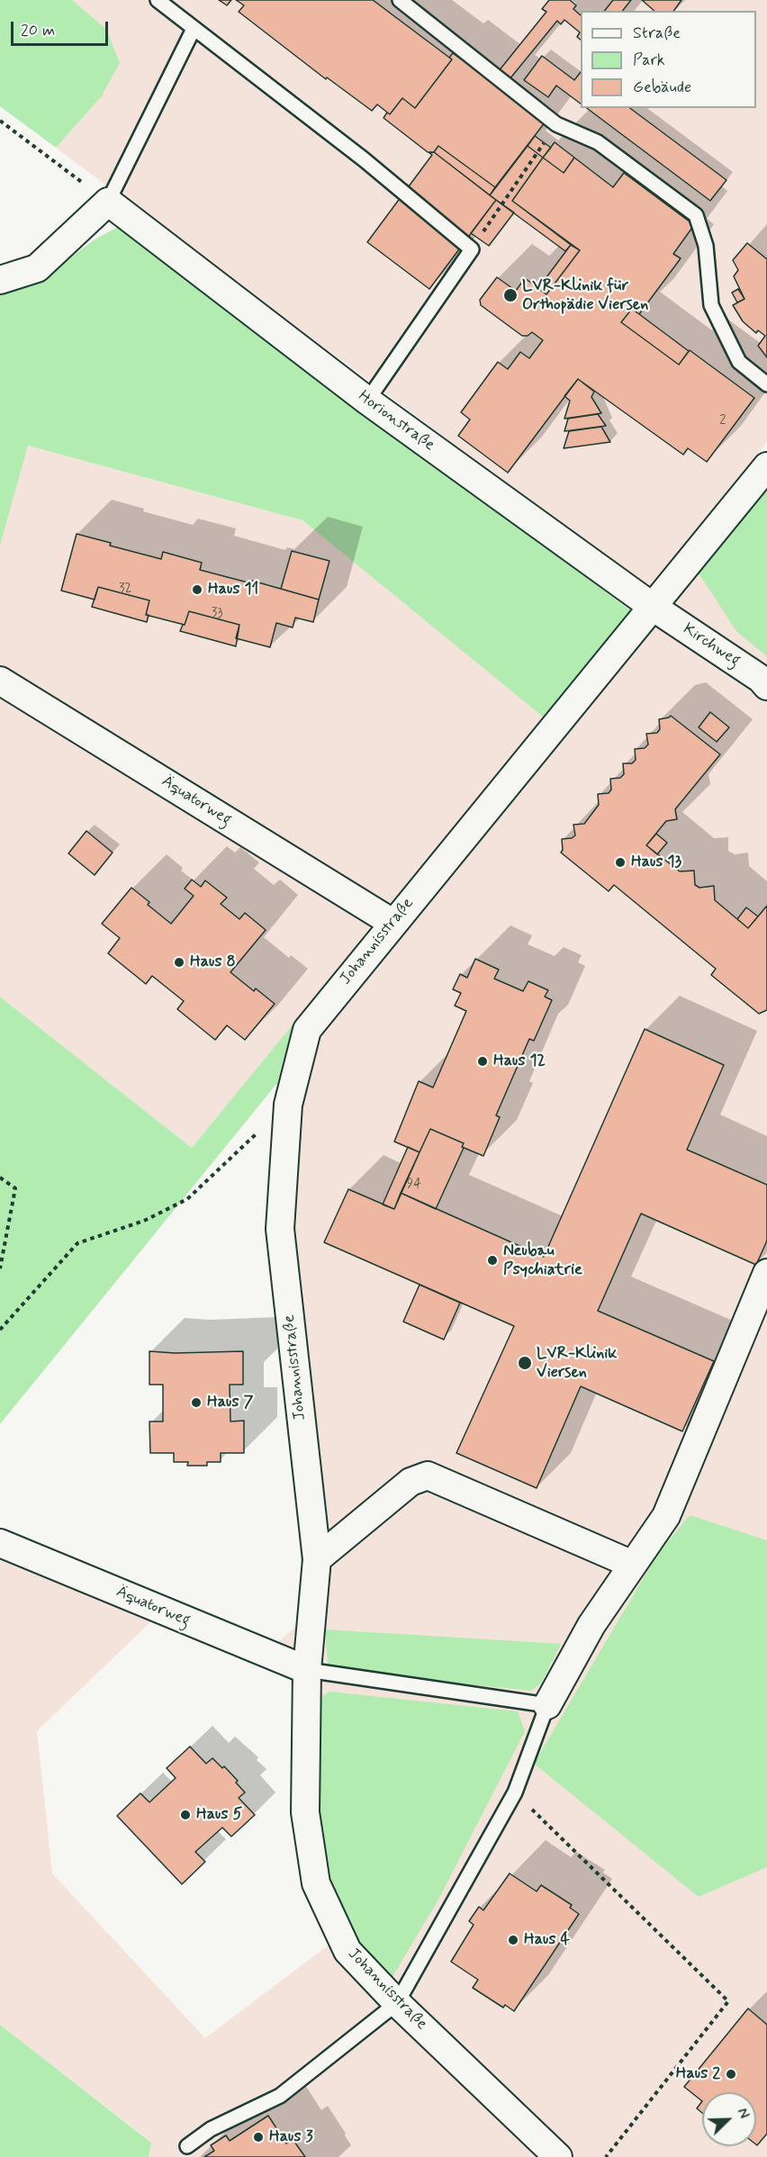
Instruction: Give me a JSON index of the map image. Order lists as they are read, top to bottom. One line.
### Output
{"streets":{"street":["Horionstraße","Kirchweg","Äquatorweg","Johannisstraße"]},"crossings":[["Horionstraße","Kirchweg"],["Horionstraße","Johannisstraße"],["Kirchweg","Johannisstraße"],["Äquatorweg","Johannisstraße"]],"places":["LVR-Klinik für Orthopädie Viersen","Haus 11","Haus 13","Haus 8","Haus 12","Neubau Psychiatrie","LVR-Klinik Viersen","Haus 7","Haus 5","Haus 4","Haus 2","Haus 3"],"house_numbers":["2","32","33","94"],"legend":["Straße","Park","Gebäude"],"scale_bar":"20 m","north":"top right"}
